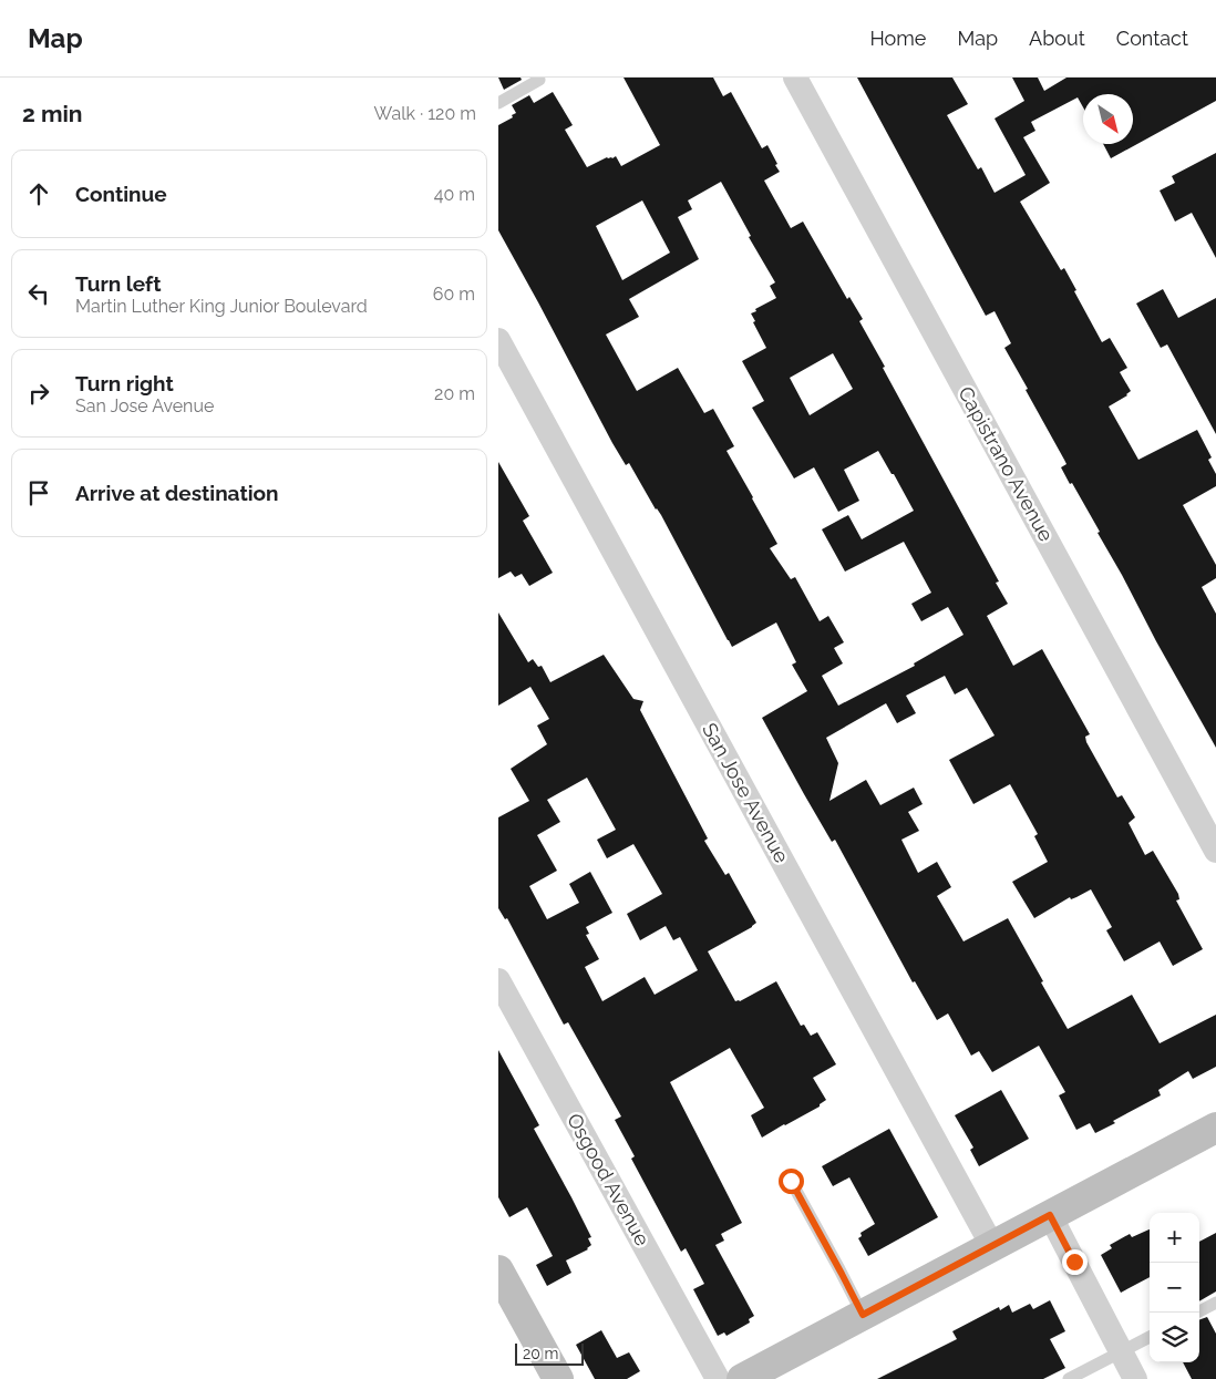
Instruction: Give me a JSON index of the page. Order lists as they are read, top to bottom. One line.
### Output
{"streets":{"street":["Capistrano Avenue","San Jose Avenue","Osgood Avenue"]},"scale_bar":"20 m","north":"bottom right","page":{"header":"Map","nav":["Home","Map","About","Contact"],"heading":["2 min","Walk · 120 m"],"list":[["Continue","40 m"],["Turn left","Martin Luther King Junior Boulevard","60 m"],["Turn right","San Jose Avenue","20 m"],"Arrive at destination"],"map_buttons":["+","−"],"scale":"20 m"}}
